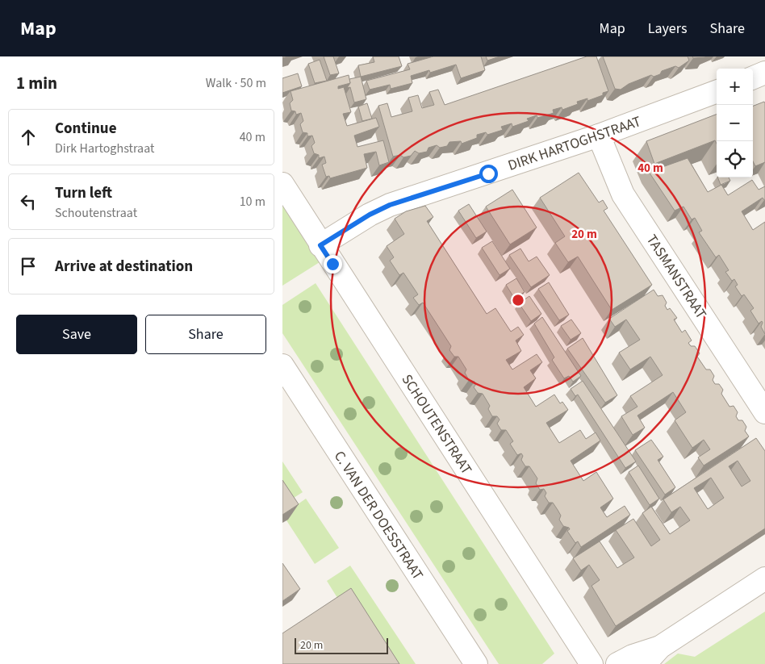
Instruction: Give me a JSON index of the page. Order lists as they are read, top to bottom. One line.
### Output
{"streets":{"street":["DIRK HARTOGHSTRAAT","TASMANSTRAAT","SCHOUTENSTRAAT","C. VAN DER DOESSTRAAT"]},"crossings":[["DIRK HARTOGHSTRAAT","TASMANSTRAAT"],["DIRK HARTOGHSTRAAT","SCHOUTENSTRAAT"]],"scale_bar":"20 m","page":{"header":"Map","nav":["Map","Layers","Share"],"heading":["1 min","Walk · 50 m"],"map_buttons":["+","−"],"list":[["Continue","Dirk Hartoghstraat","40 m"],["Turn left","Schoutenstraat","10 m"],"Arrive at destination"],"buttons":["Save","Share"],"scale":"20 m"},"rings":["40 m","20 m"]}
